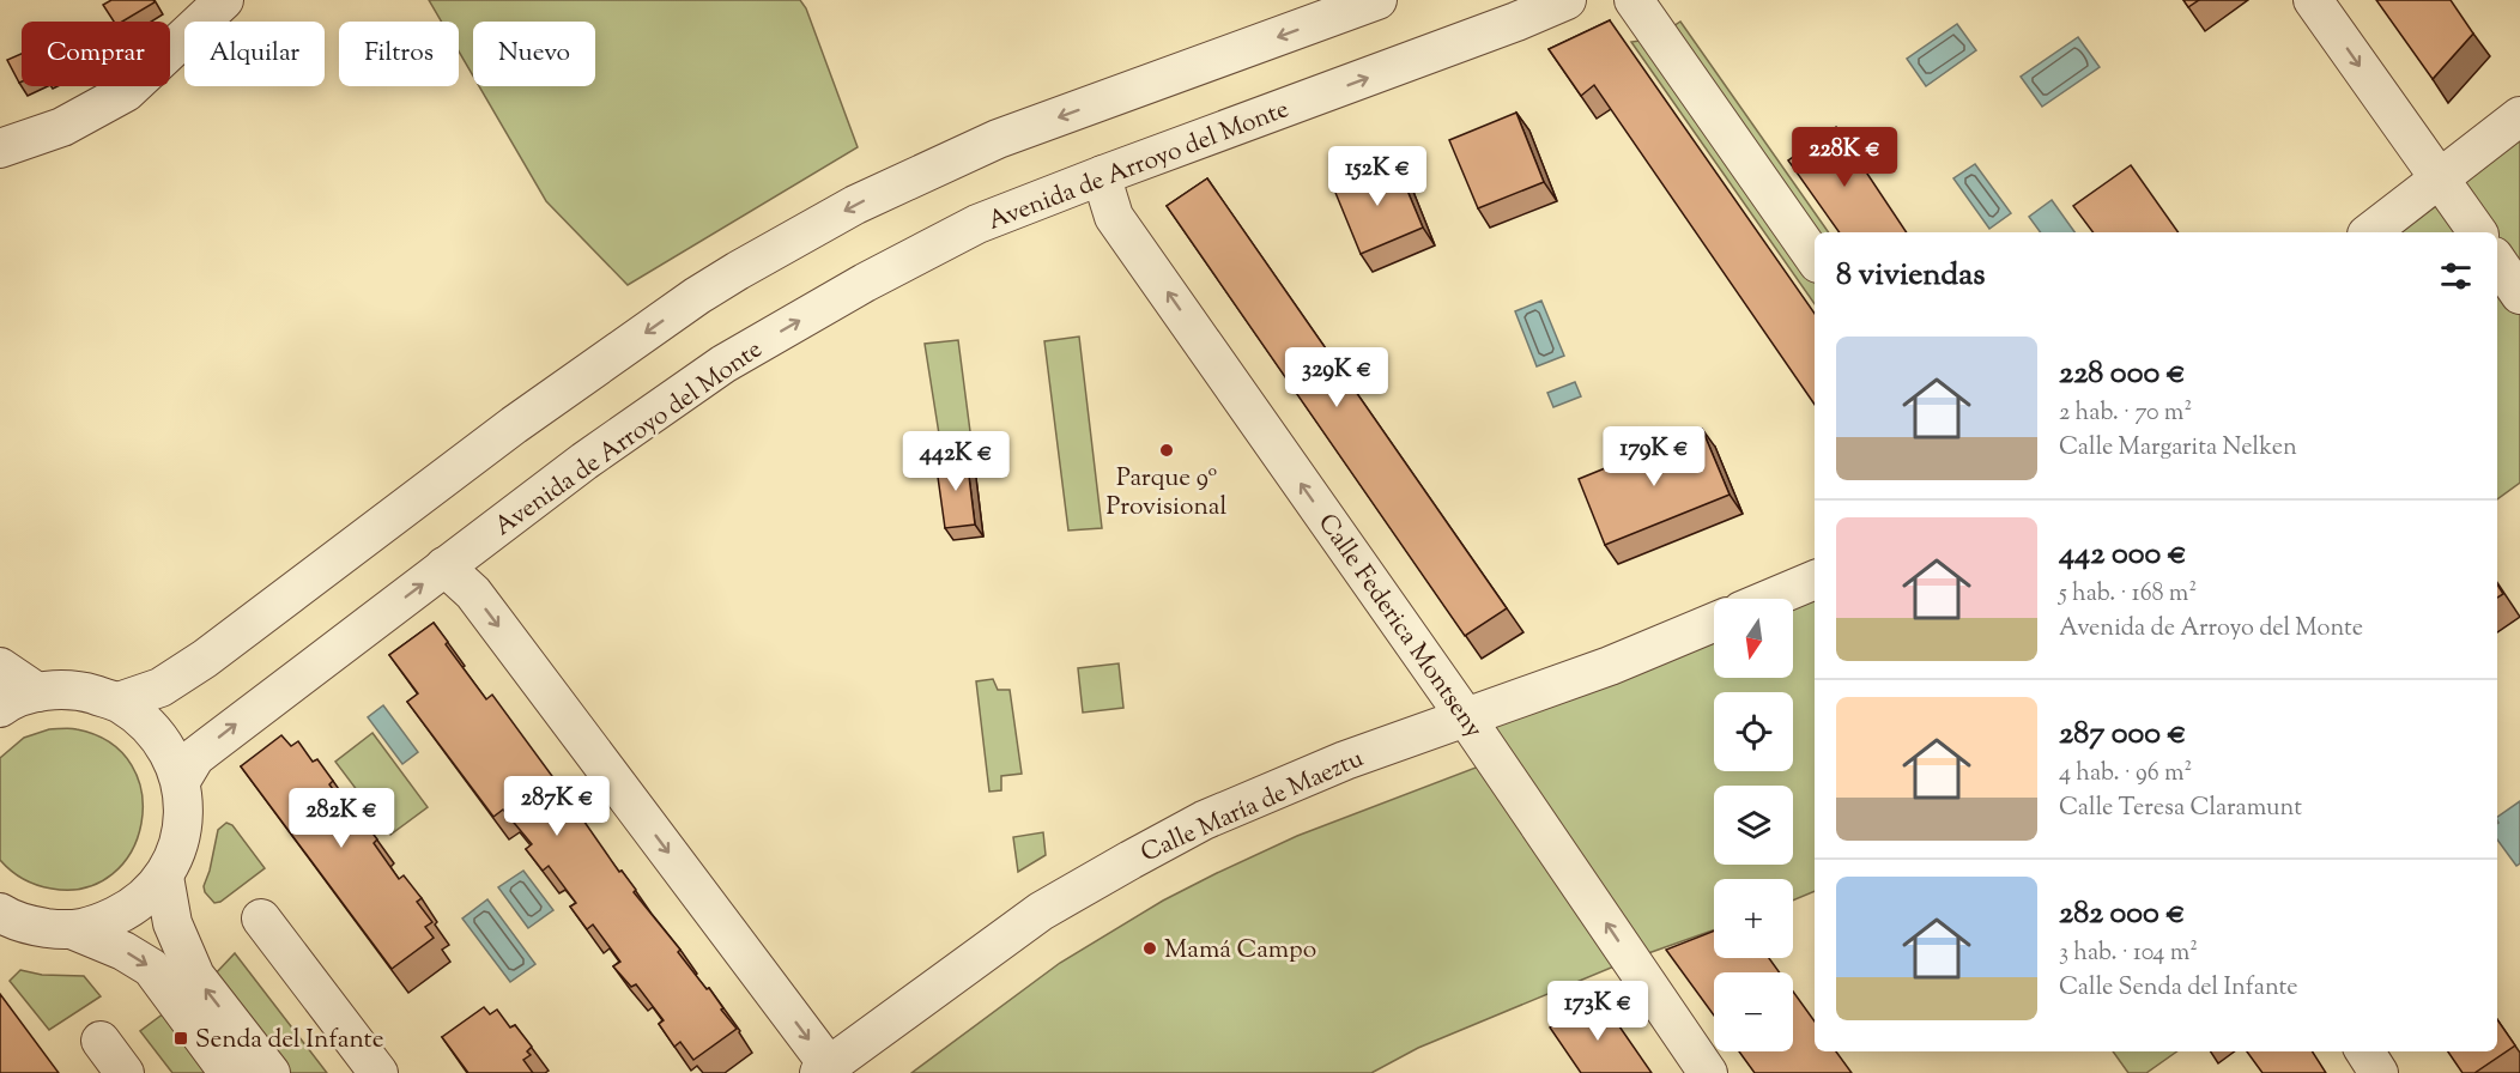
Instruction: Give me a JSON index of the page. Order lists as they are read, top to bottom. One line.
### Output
{"streets":{"street":["Avenida de Arroyo del Monte","Calle Federica Montseny","Calle María de Maeztu"]},"crossings":[["Avenida de Arroyo del Monte","Calle Federica Montseny"],["Calle Federica Montseny","Calle María de Maeztu"]],"one_way":["Calle Federica Montseny"],"places":{"other":["Parque 9º Provisional","Mamá Campo"],"transit":["Senda del Infante"]},"north":"bottom","page":{"chip":["Comprar","Alquilar","Filtros","Nuevo"],"price":["228K €","152K €","329K €","179K €","442K €","287K €","282K €","173K €"],"heading":"8 viviendas","list":[{"name":"228 000 €","note":"2 hab. · 70 m² · Calle Margarita Nelken"},{"name":"442 000 €","note":"5 hab. · 168 m² · Avenida de Arroyo del Monte"},{"name":"287 000 €","note":"4 hab. · 96 m² · Calle Teresa Claramunt"},{"name":"282 000 €","note":"3 hab. · 104 m² · Calle Senda del Infante"}],"map_buttons":["+","−"]}}
